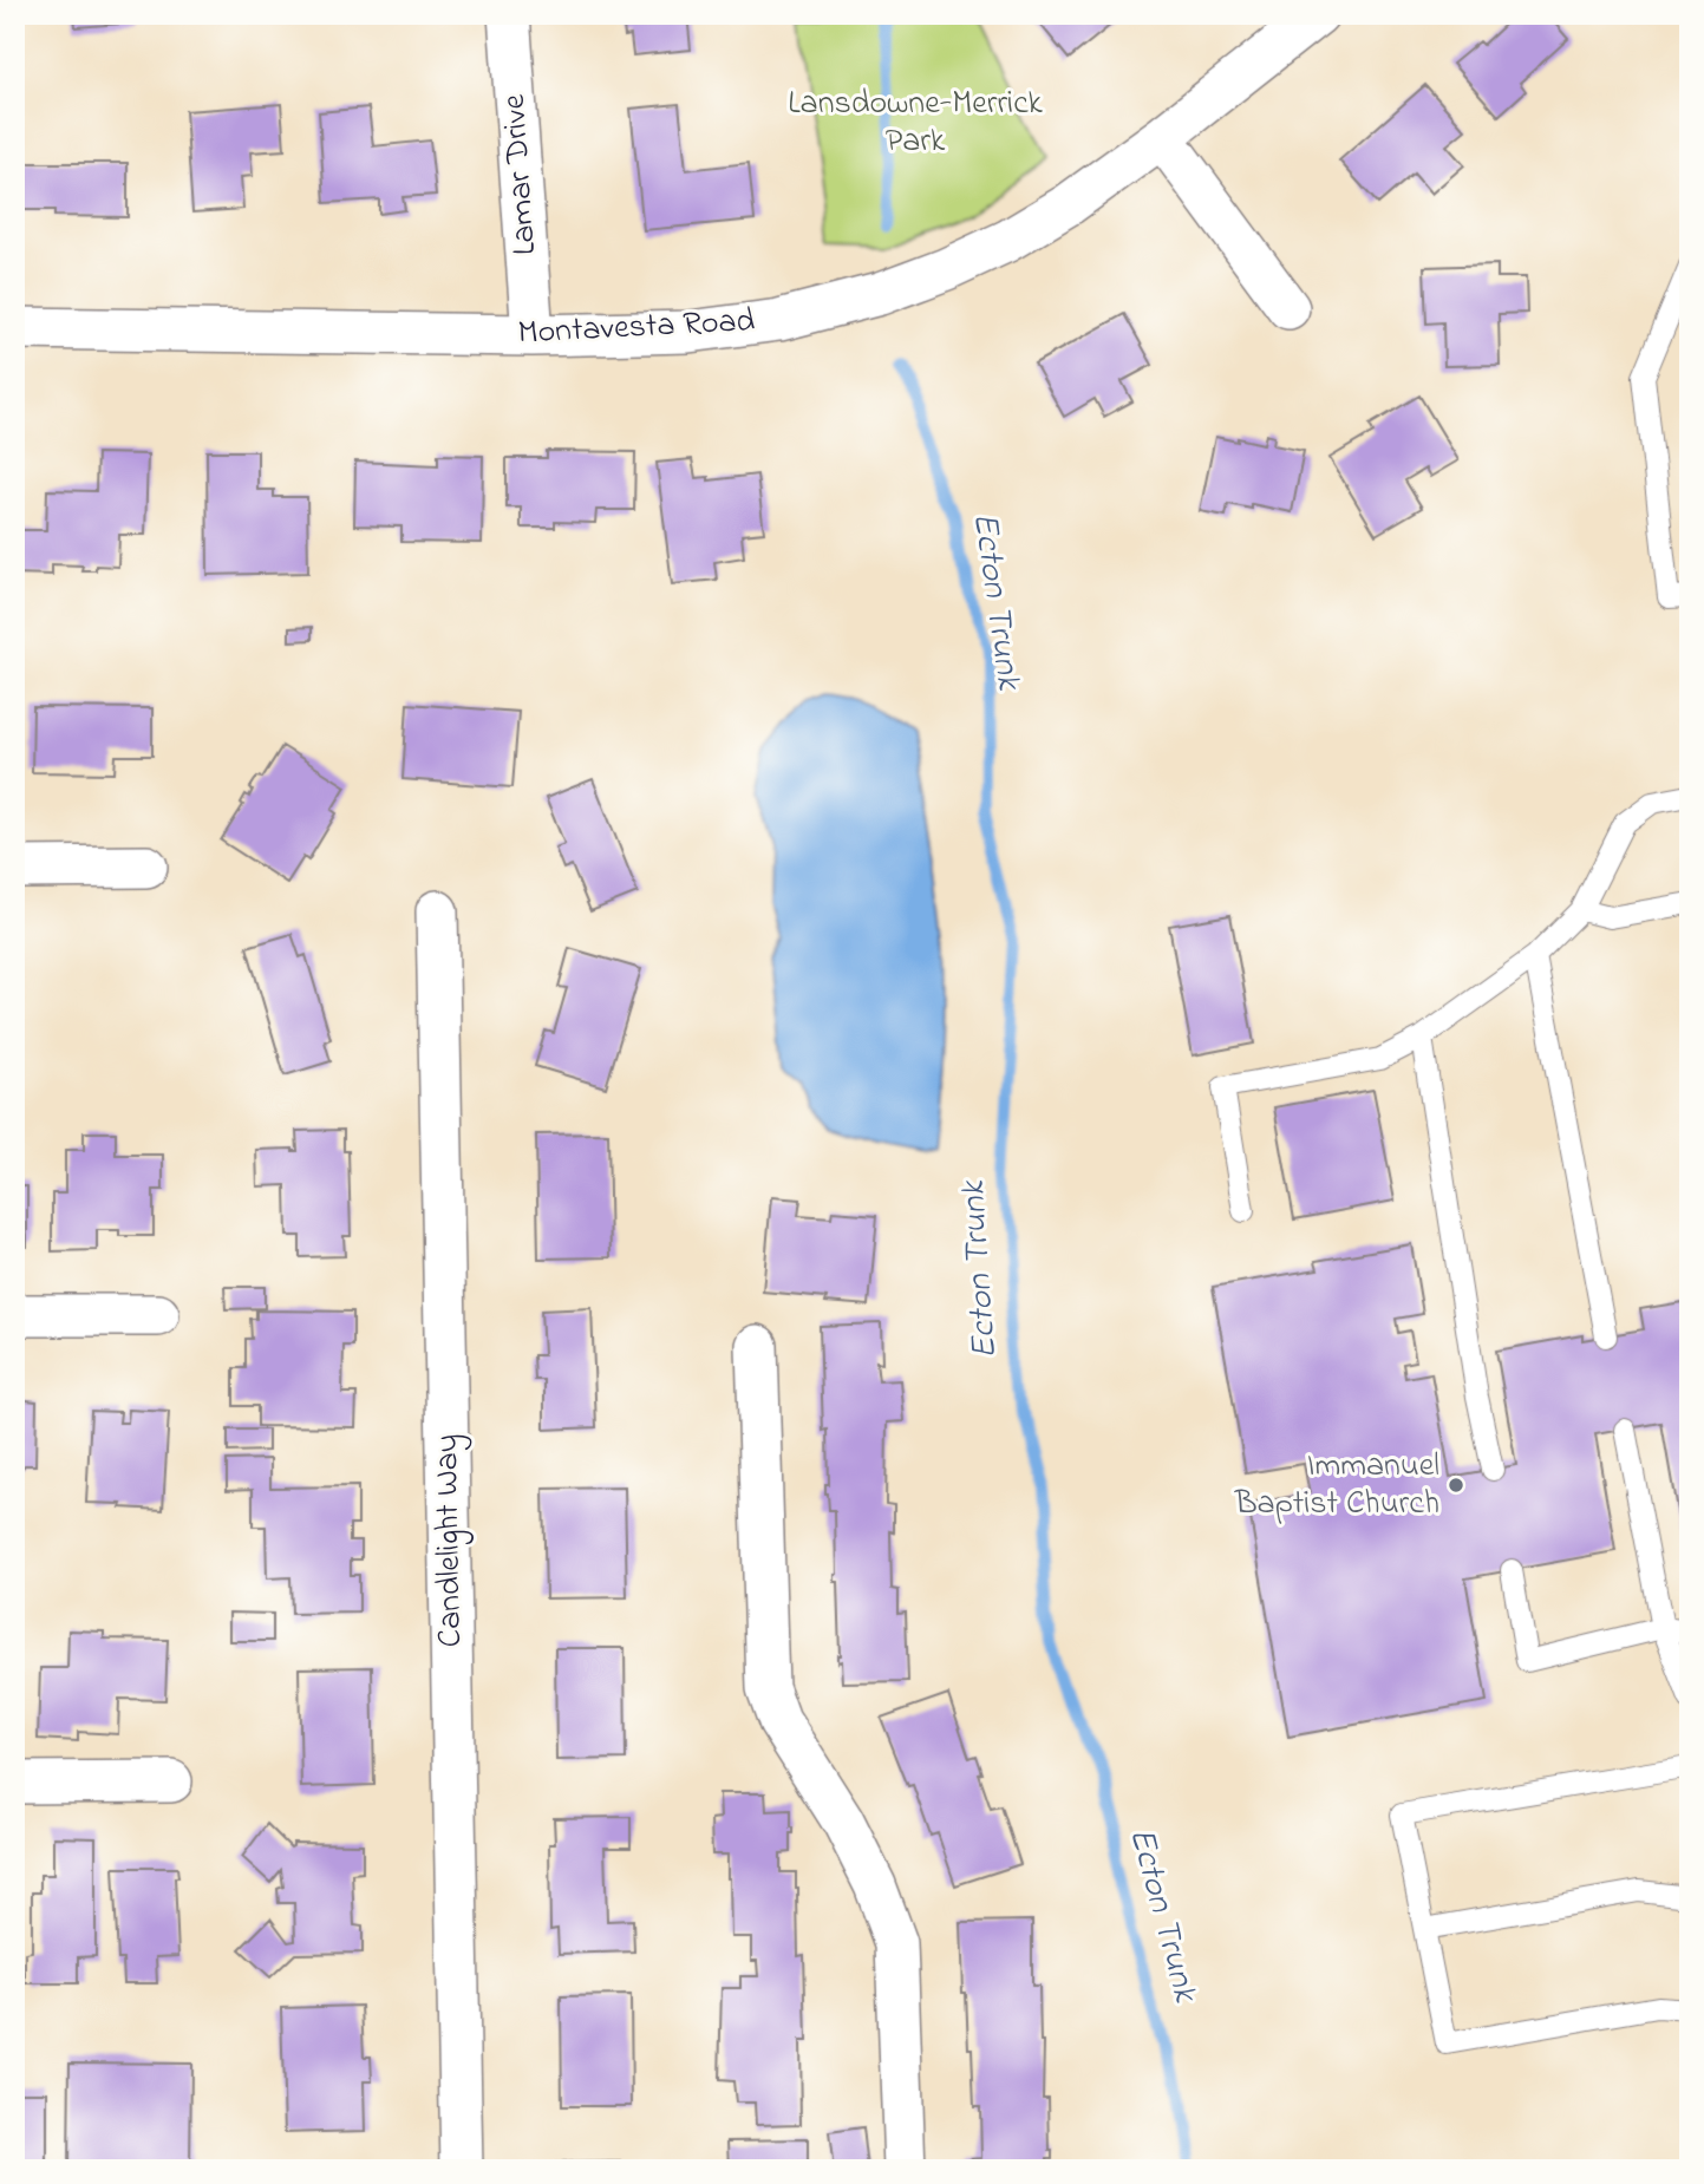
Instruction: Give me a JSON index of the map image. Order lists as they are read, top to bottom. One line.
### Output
{"streets":{"street":["Lamar Drive","Montavesta Road","Candlelight Way"]},"crossings":[["Lamar Drive","Montavesta Road"]],"water":["Ecton Trunk"],"parks":["Lansdowne-Merrick Park"],"places":["Immanuel Baptist Church"]}
